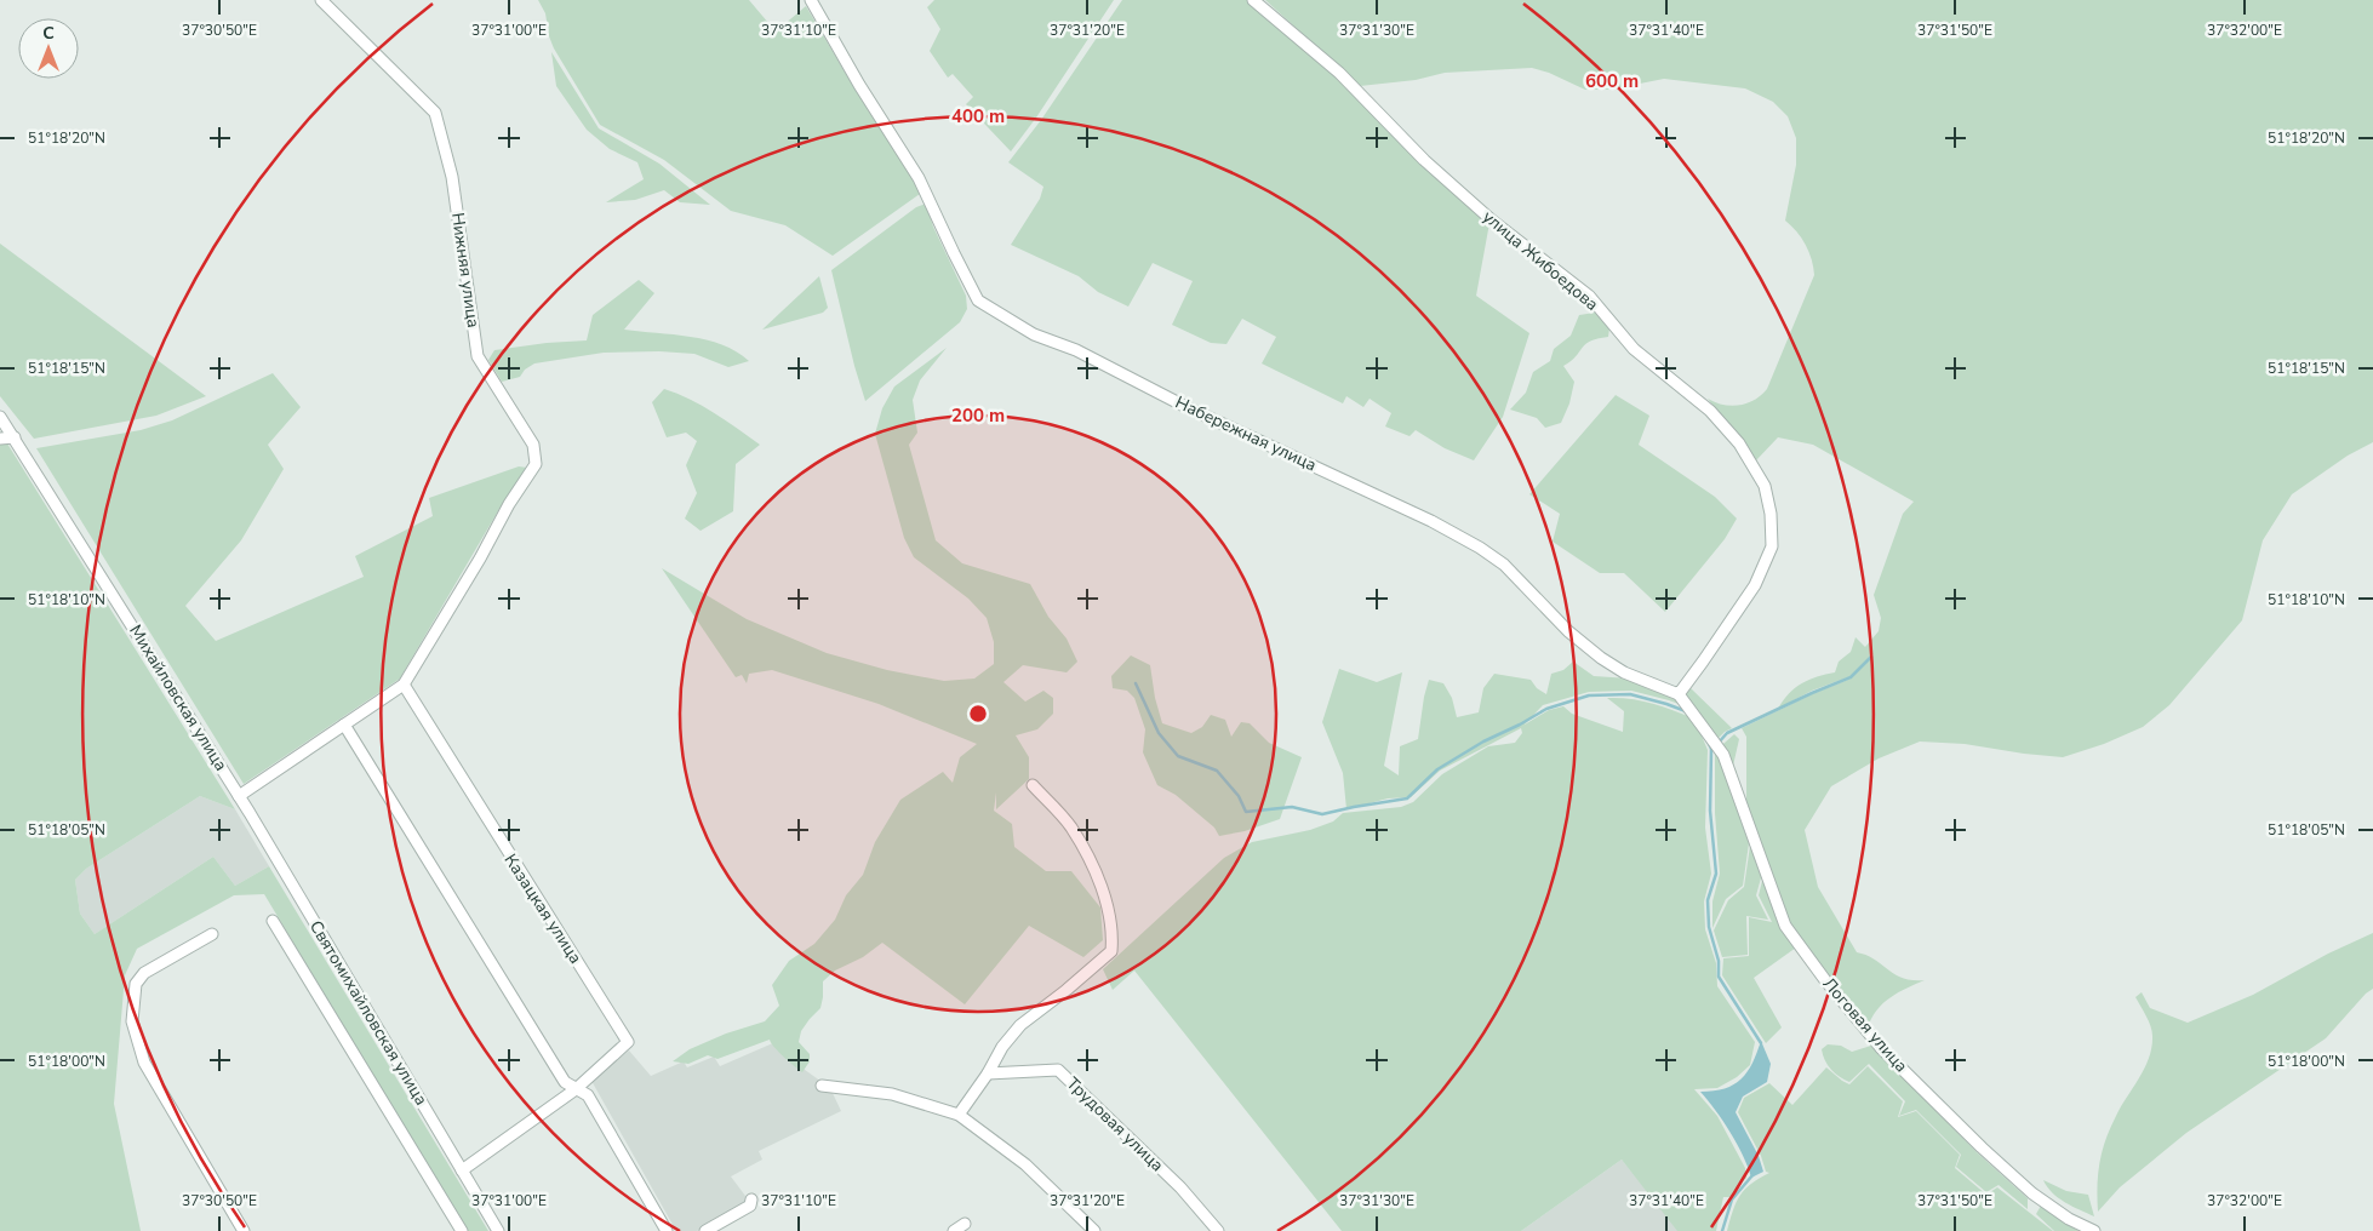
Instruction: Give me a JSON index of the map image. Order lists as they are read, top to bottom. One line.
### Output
{"streets":{"street":["улица Жибоедова","Нижняя улица","Набережная улица","Михайловская улица","Казацкая улица","Святомихайловская улица","Логовая улица","Трудовая улица"]},"crossings":[["улица Жибоедова","Набережная улица"],["улица Жибоедова","Логовая улица"],["Нижняя улица","Казацкая улица"],["Набережная улица","Логовая улица"],["Михайловская улица","Святомихайловская улица"],["Казацкая улица","Святомихайловская улица"]],"north":"top","coordinates":["37°30'50\"E","37°31'00\"E","37°31'10\"E","37°31'20\"E","37°31'30\"E","37°31'40\"E","37°31'50\"E","37°32'00\"E","51°18'20\"N","51°18'15\"N","51°18'10\"N","51°18'05\"N","51°18'00\"N"],"rings":["600 m","400 m","200 m"]}
